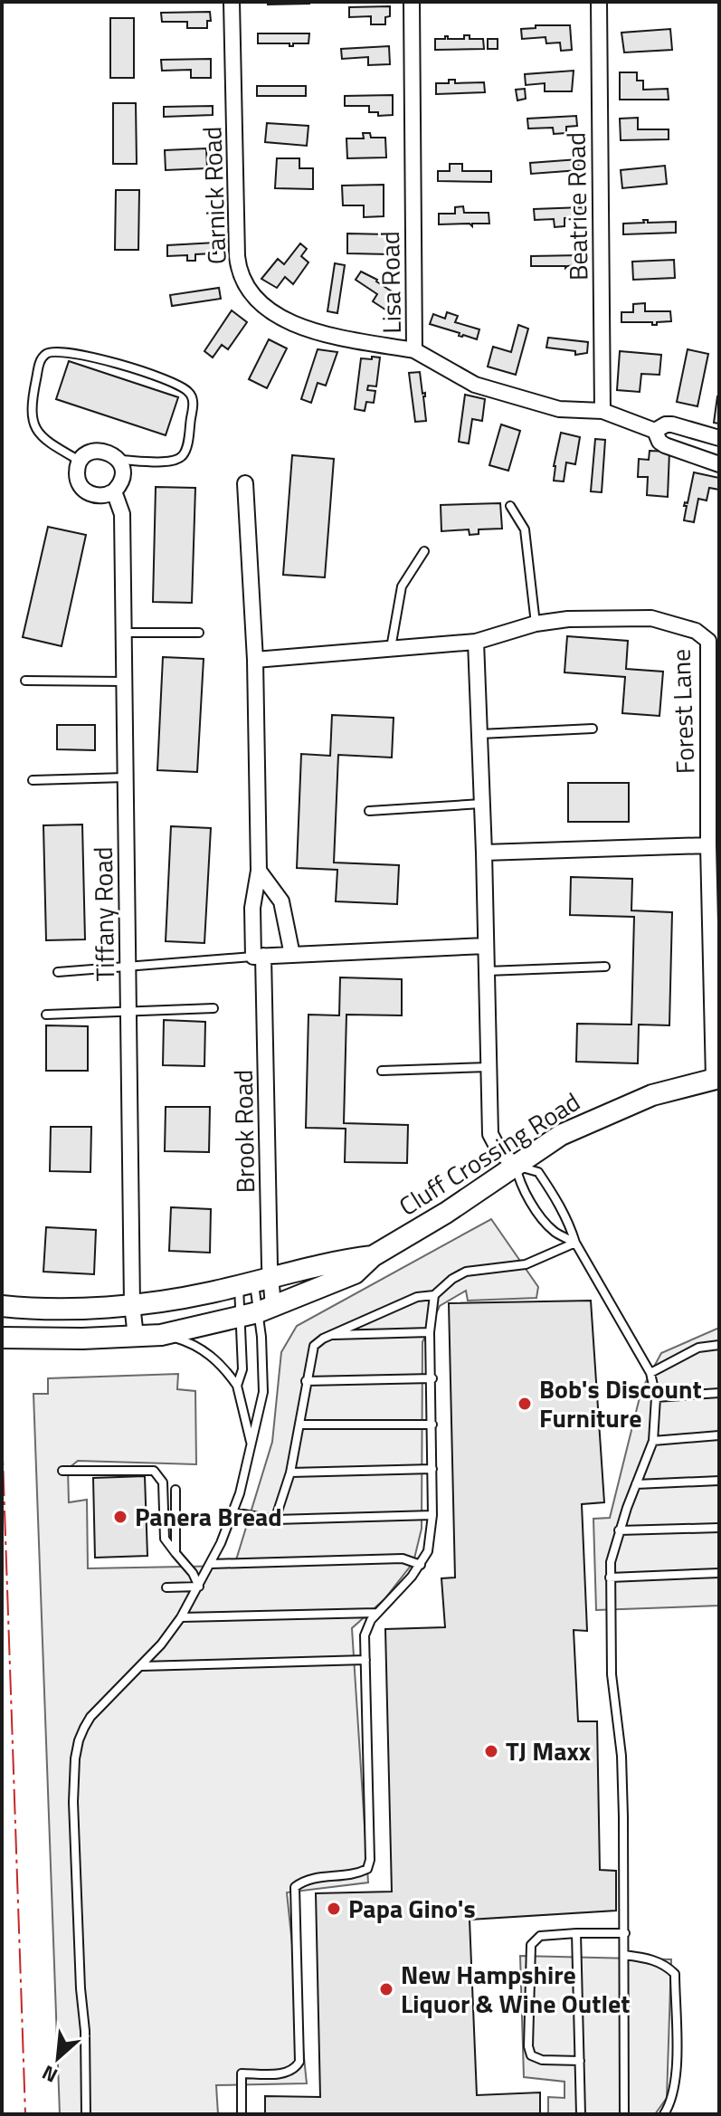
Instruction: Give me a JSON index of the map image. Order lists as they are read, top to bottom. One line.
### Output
{"streets":{"street":["Carnick Road","Beatrice Road","Lisa Road","Forest Lane","Tiffany Road","Brook Road","Cluff Crossing Road"]},"crossings":[["Carnick Road","Lisa Road"],["Beatrice Road","Lisa Road"],["Forest Lane","Brook Road"],["Forest Lane","Cluff Crossing Road"],["Tiffany Road","Cluff Crossing Road"],["Brook Road","Cluff Crossing Road"]],"places":["Bob's Discount Furniture","Panera Bread","TJ Maxx","Papa Gino's","New Hampshire Liquor & Wine Outlet"],"north":"bottom left"}
